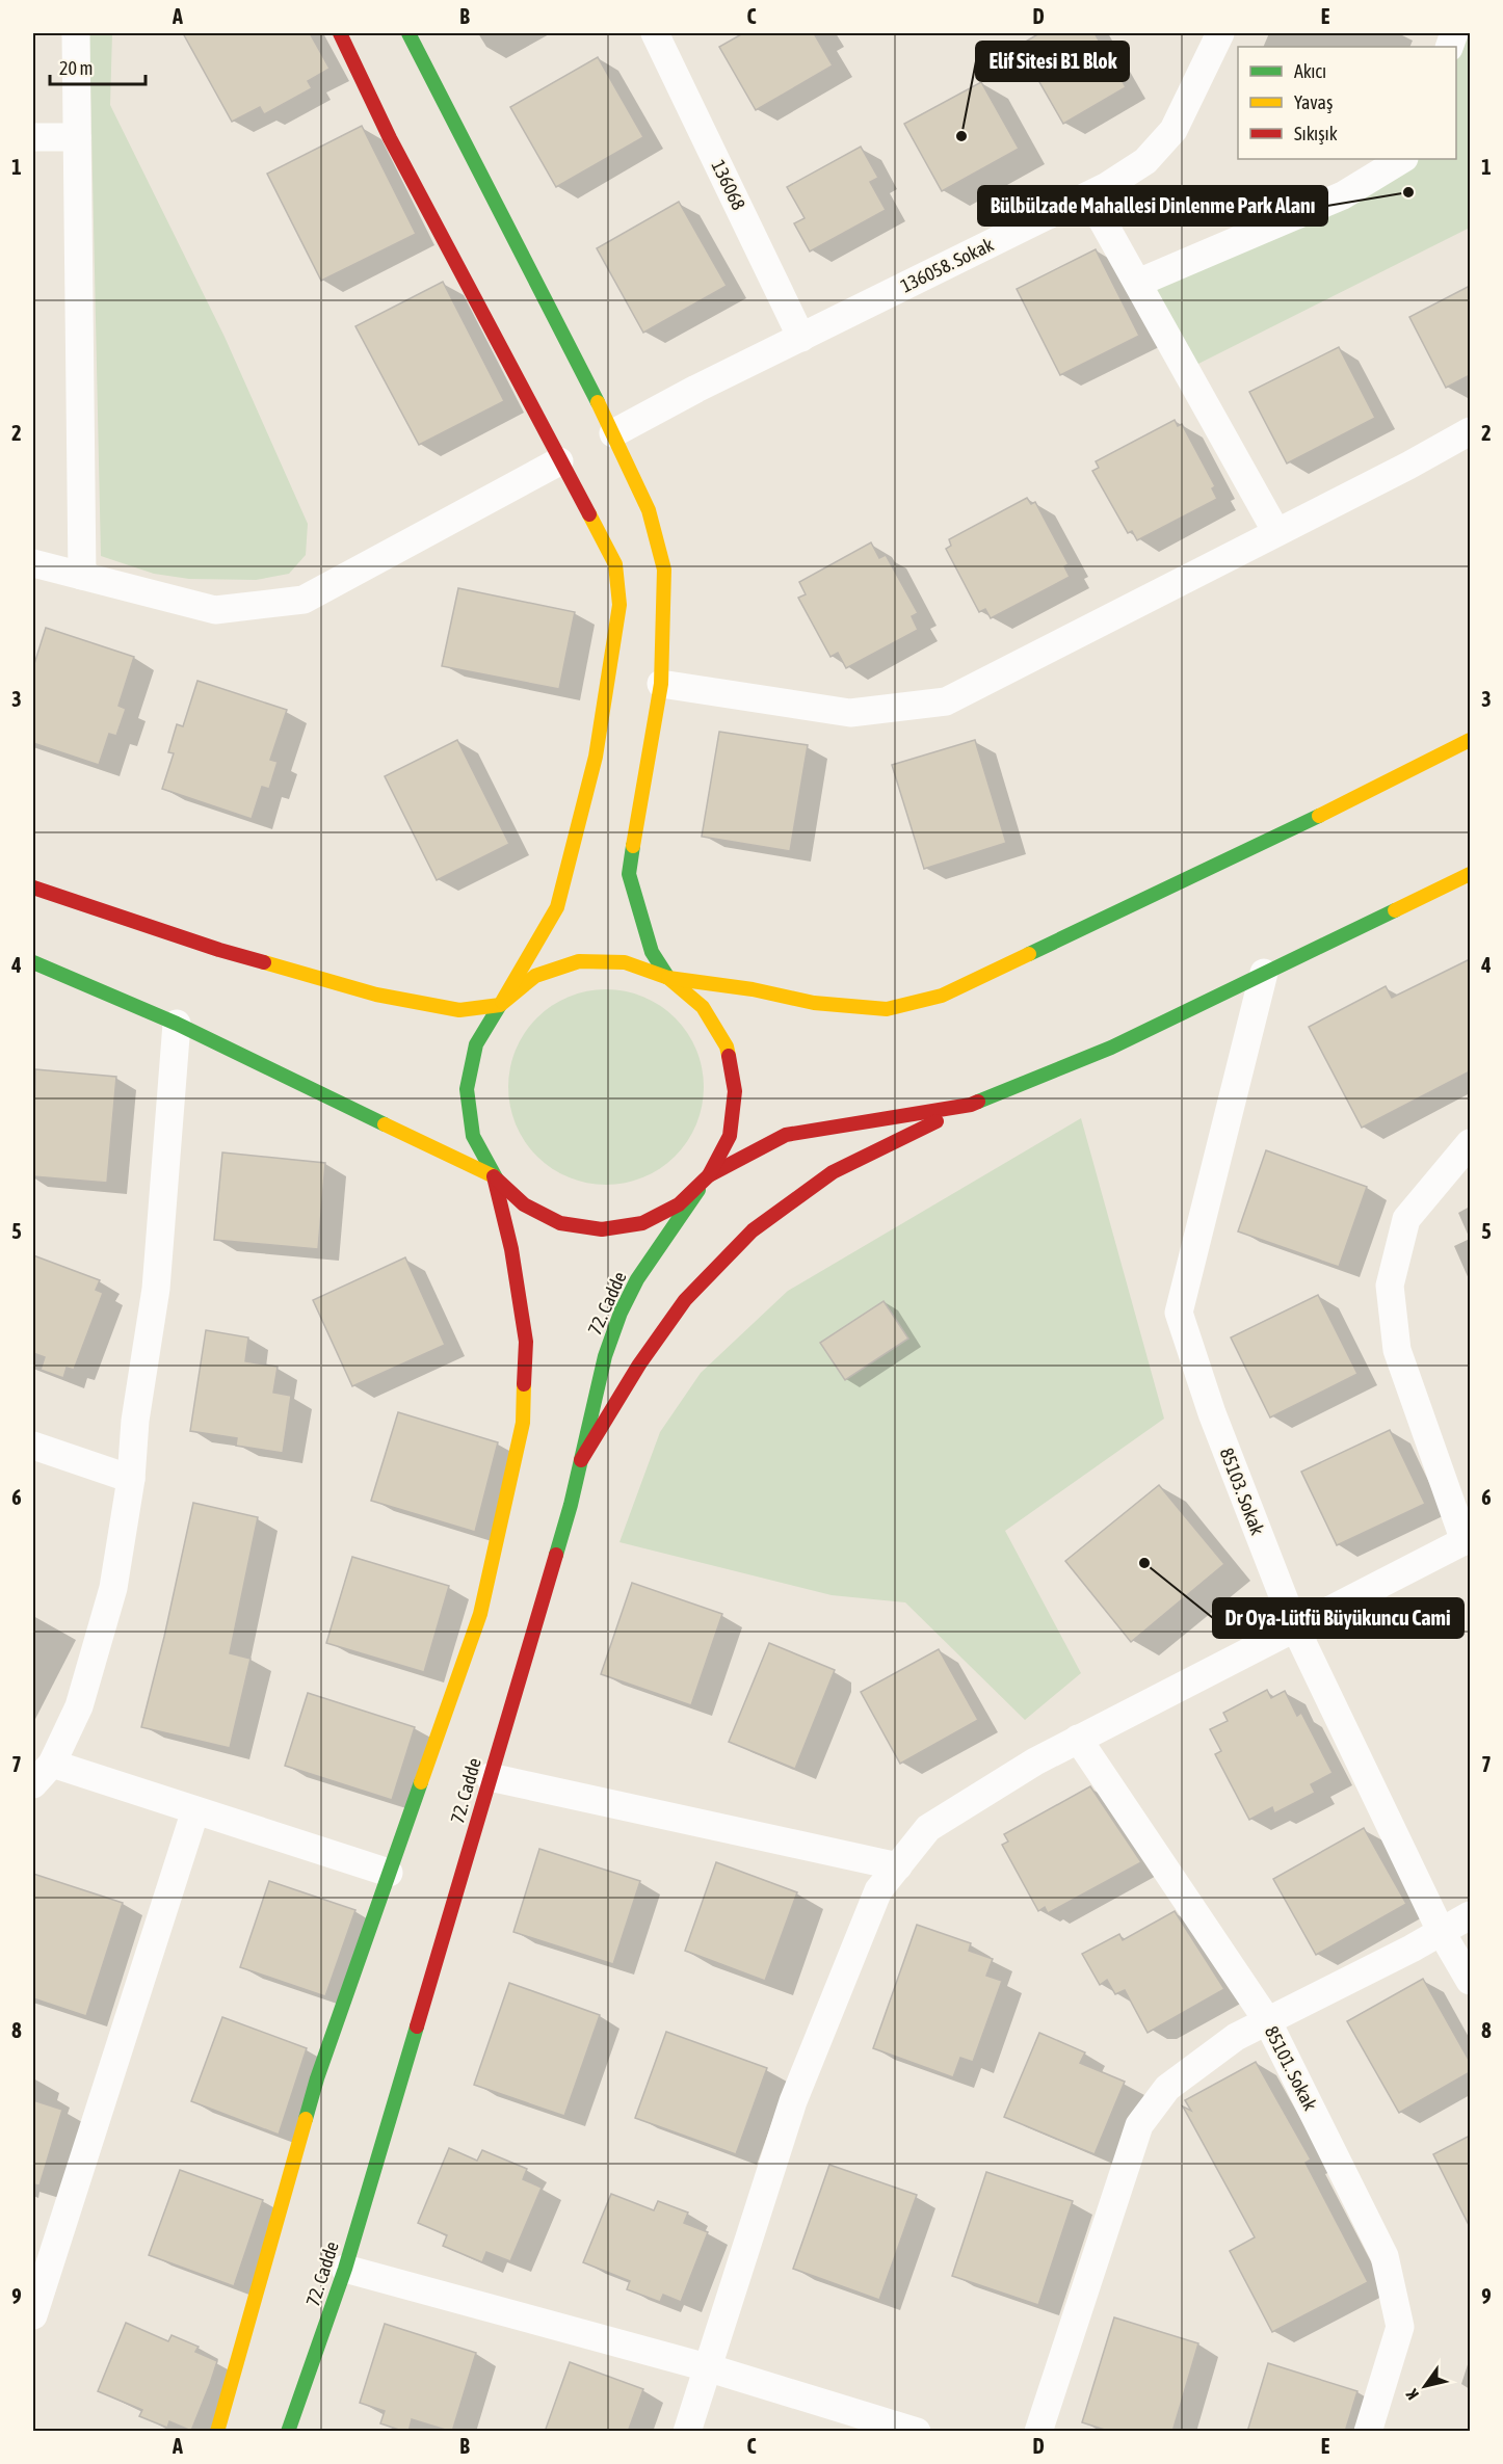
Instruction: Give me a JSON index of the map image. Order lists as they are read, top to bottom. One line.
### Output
{"streets":{"main road":["72. Cadde"],"street":["136068","136058. Sokak","85103. Sokak","85101. Sokak"]},"crossings":[["136068","136058. Sokak"]],"places":["Elif Sitesi B1 Blok","Bülbülzade Mahallesi Dinlenme Park Alanı","Dr Oya-Lütfü Büyükuncu Cami"],"legend":["Akıcı","Yavaş","Sıkışık"],"scale_bar":"20 m","north":"bottom left","grid":{"columns":["A","B","C","D","E"],"rows":["1","2","3","4","5","6","7","8","9"]}}
